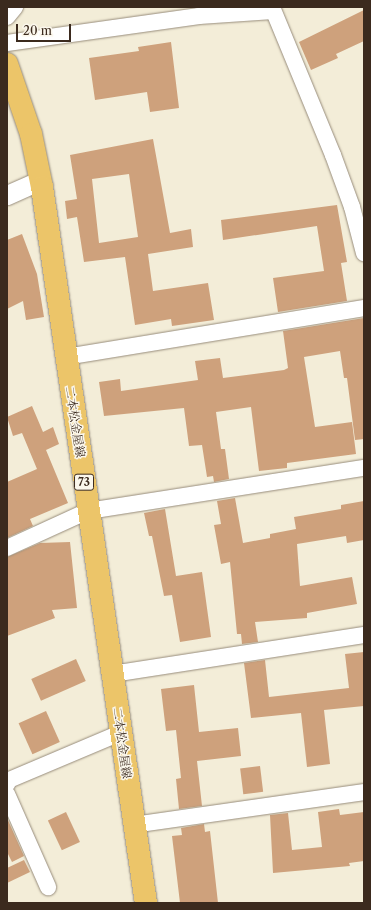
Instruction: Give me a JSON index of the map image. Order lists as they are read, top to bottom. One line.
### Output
{"streets":{"main road":["二本松金屋線","73"]},"scale_bar":"20 m"}
